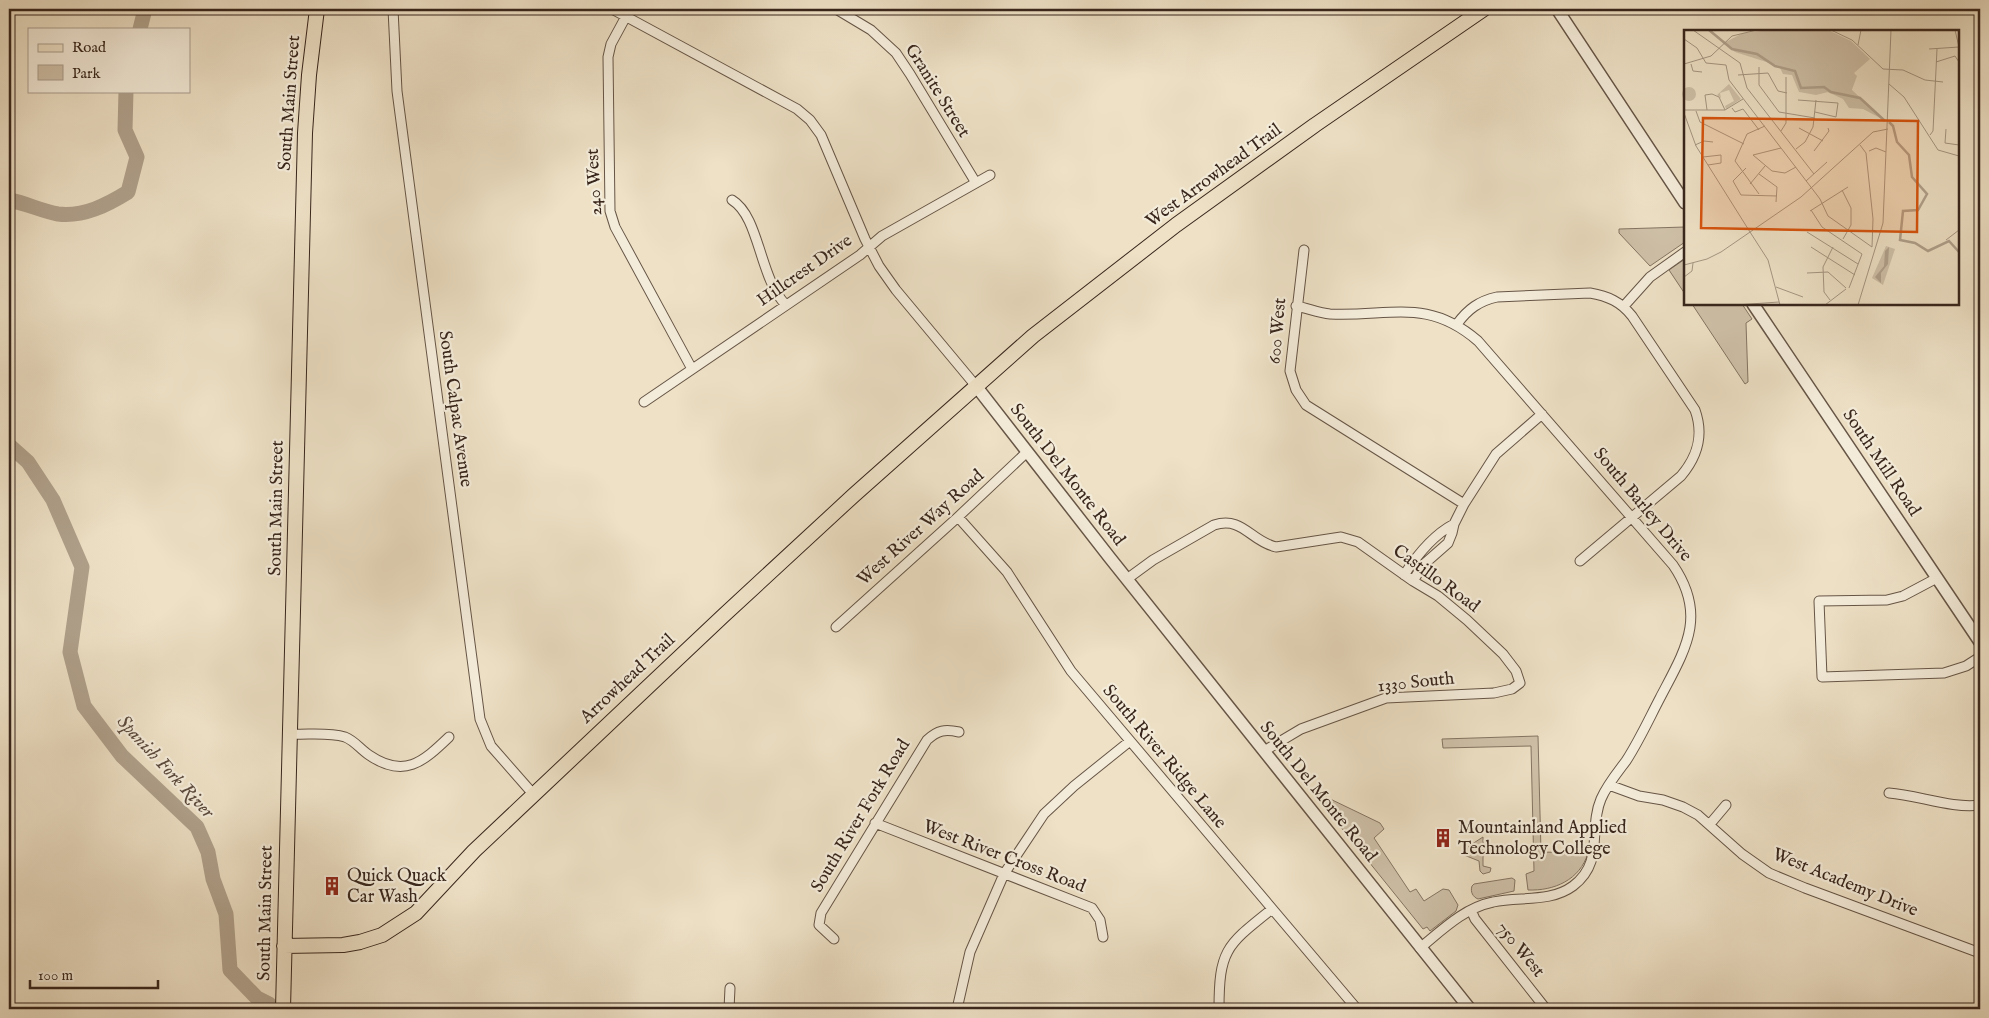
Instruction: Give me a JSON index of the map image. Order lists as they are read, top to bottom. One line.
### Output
{"streets":{"main road":["South Main Street","West Arrowhead Trail","Arrowhead Trail"],"street":["Granite Street","240 West","Hillcrest Drive","600 West","South Calpac Avenue","South Mill Road","South Del Monte Road","South Barley Drive","West River Way Road","Castillo Road","1330 South","South River Ridge Lane","South River Fork Road","West River Cross Road","West Academy Drive","750 West"]},"crossings":[["Granite Street","Hillcrest Drive"],["South Main Street","Arrowhead Trail"],["West Arrowhead Trail","South Del Monte Road"],["West Arrowhead Trail","Arrowhead Trail"],["240 West","Hillcrest Drive"],["240 West","South Del Monte Road"],["Hillcrest Drive","South Del Monte Road"],["600 West","South Barley Drive"],["South Calpac Avenue","Arrowhead Trail"],["South Del Monte Road","West River Way Road"],["South Del Monte Road","Castillo Road"],["South Del Monte Road","Arrowhead Trail"],["South Del Monte Road","1330 South"],["South Barley Drive","West Academy Drive"],["South Barley Drive","750 West"],["West River Way Road","South River Ridge Lane"],["Castillo Road","1330 South"],["South River Fork Road","West River Cross Road"]],"water":["Spanish Fork River"],"places":{"building":["Mountainland Applied Technology College","Quick Quack Car Wash"]},"legend":["Road","Park"],"scale_bar":"100 m"}
